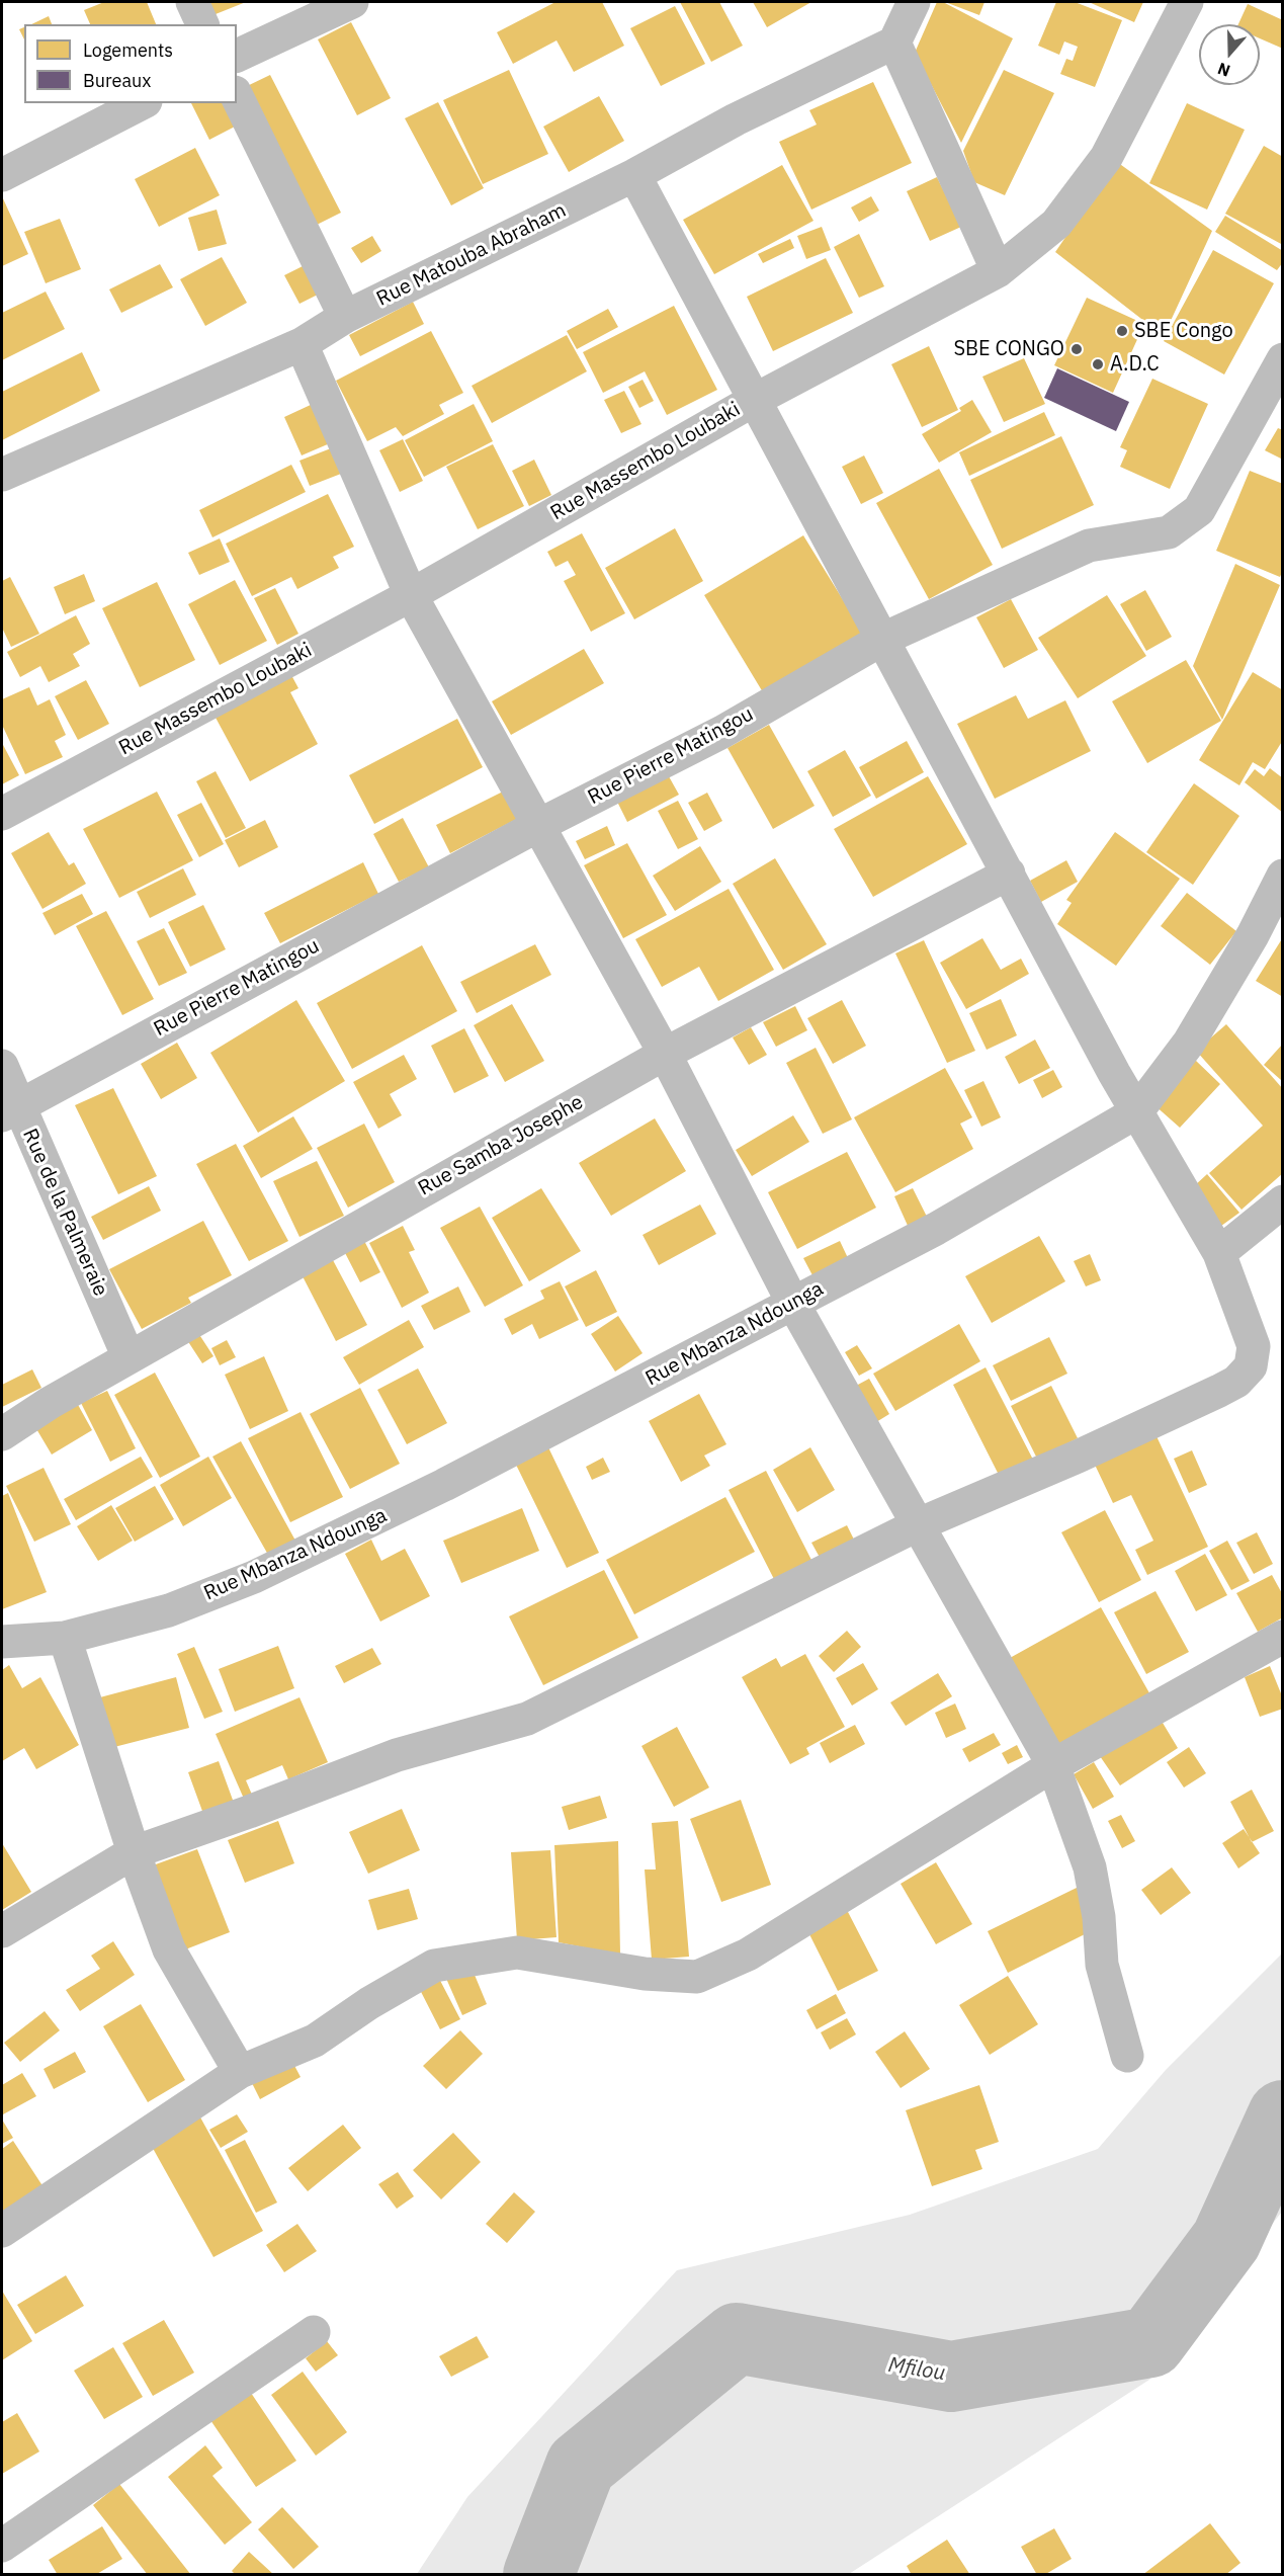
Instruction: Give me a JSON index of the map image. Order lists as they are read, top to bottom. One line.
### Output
{"streets":{"street":["Rue Matouba Abraham","Rue Massembo Loubaki","Rue Pierre Matingou","Rue Samba Josephe","Rue de la Palmeraie","Rue Mbanza Ndounga"]},"crossings":[["Rue Pierre Matingou","Rue de la Palmeraie"],["Rue Samba Josephe","Rue de la Palmeraie"]],"water":["Mfilou"],"places":["SBE Congo","SBE CONGO","A.D.C"],"legend":["Logements","Bureaux"],"north":"bottom"}
